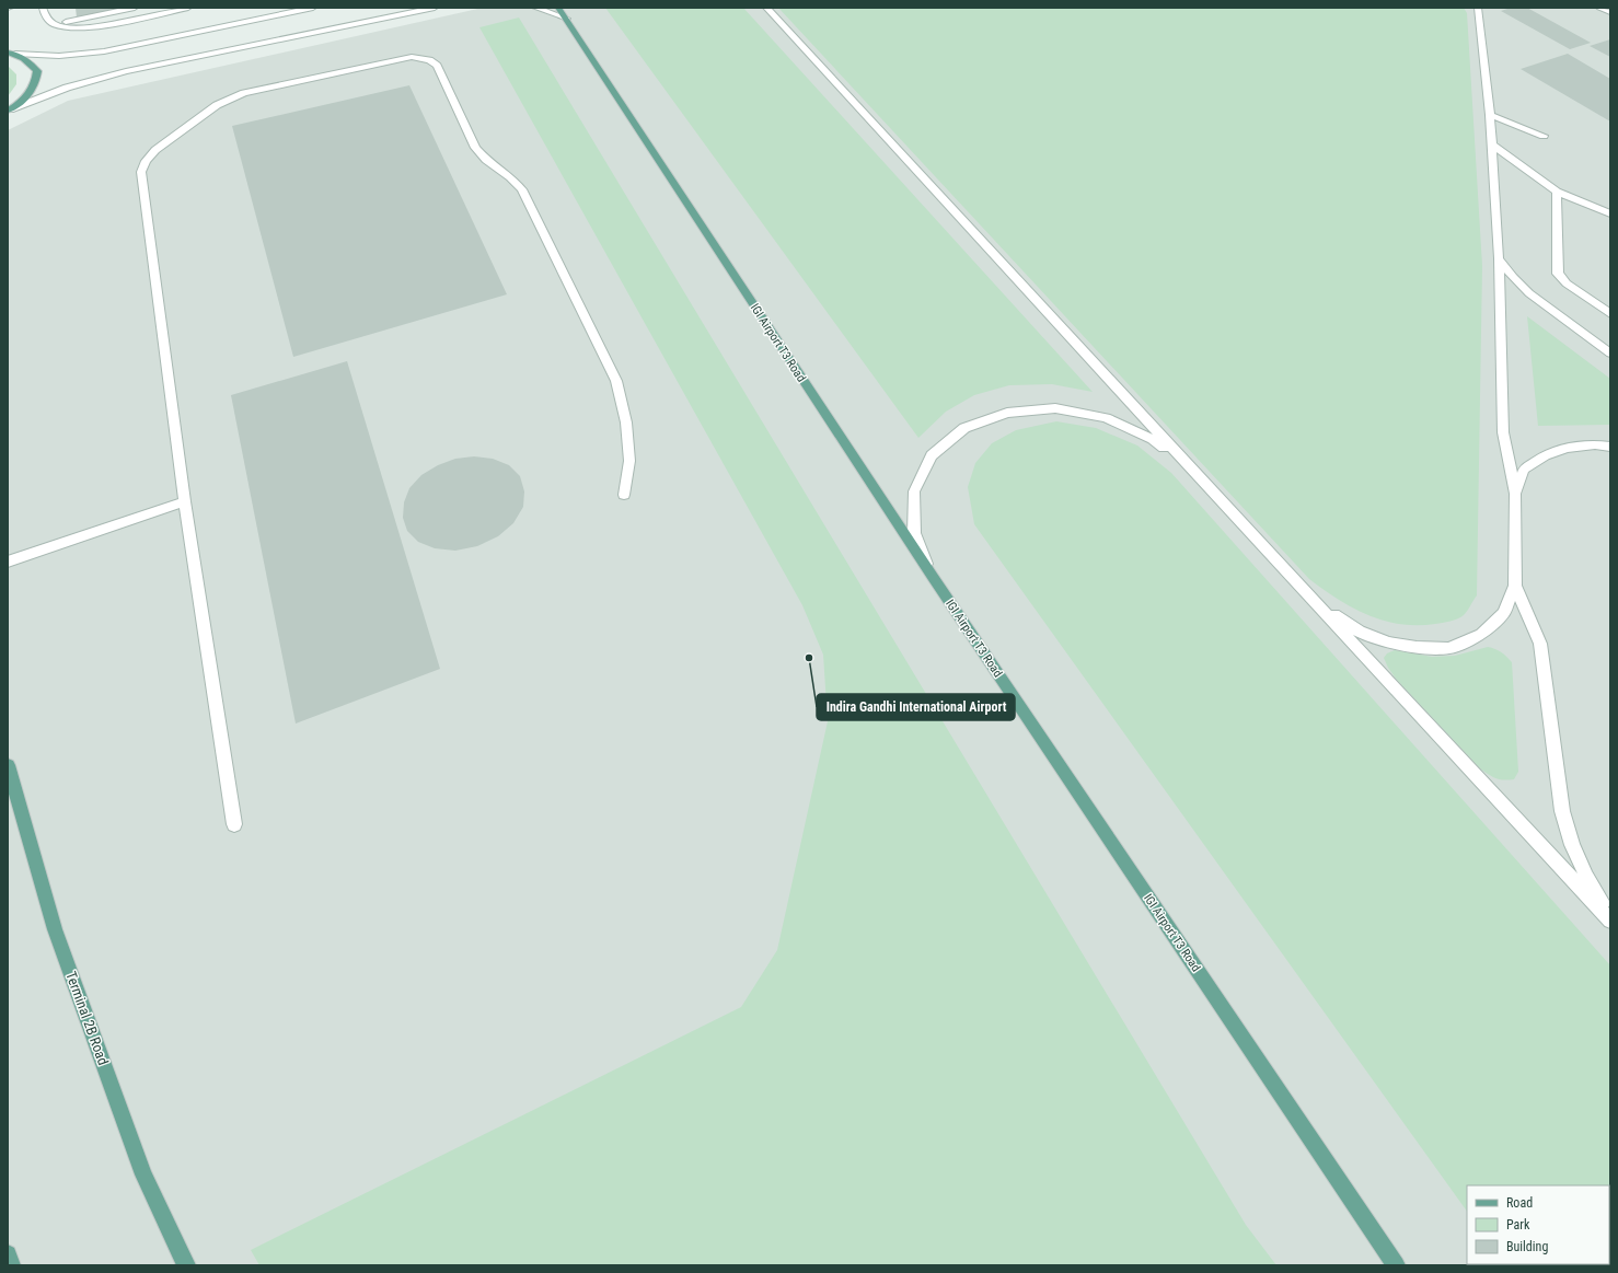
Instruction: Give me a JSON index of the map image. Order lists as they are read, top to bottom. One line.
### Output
{"streets":{"main road":["IGI Airport T3 Road","Terminal 2B Road"]},"places":["Indira Gandhi International Airport"],"legend":["Road","Park","Building"]}
